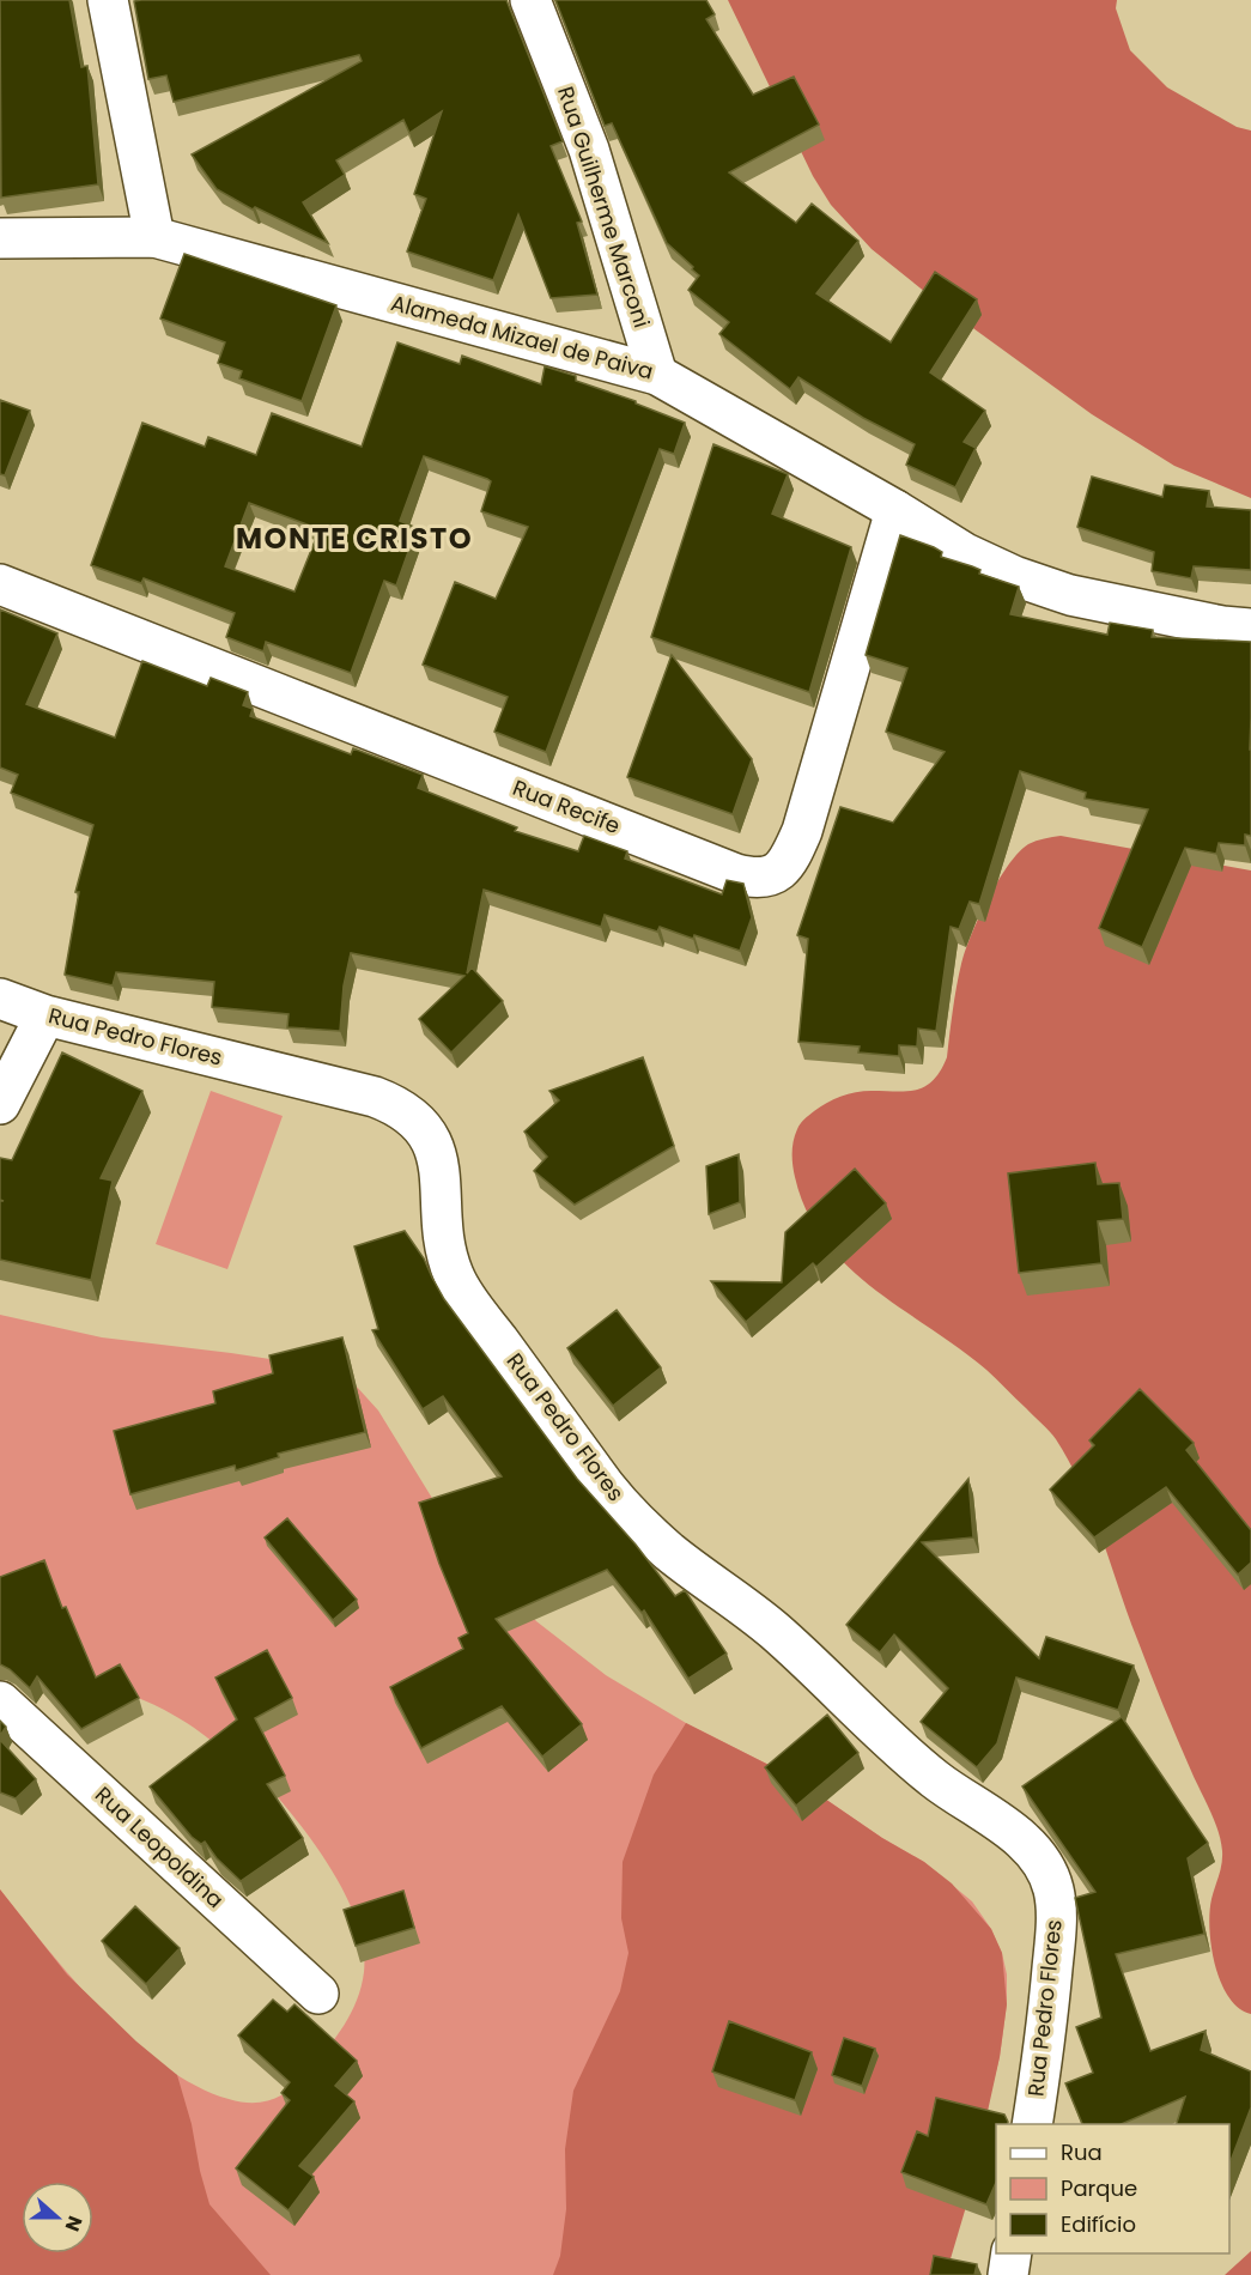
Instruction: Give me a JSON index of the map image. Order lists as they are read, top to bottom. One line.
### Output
{"streets":{"street":["Rua Guilherme Marconi","Alameda Mizael de Paiva","Rua Recife","Rua Pedro Flores","Rua Leopoldina"]},"crossings":[["Rua Guilherme Marconi","Alameda Mizael de Paiva"],["Alameda Mizael de Paiva","Rua Recife"]],"districts":["MONTE CRISTO"],"legend":["Rua","Parque","Edifício"],"north":"right"}
